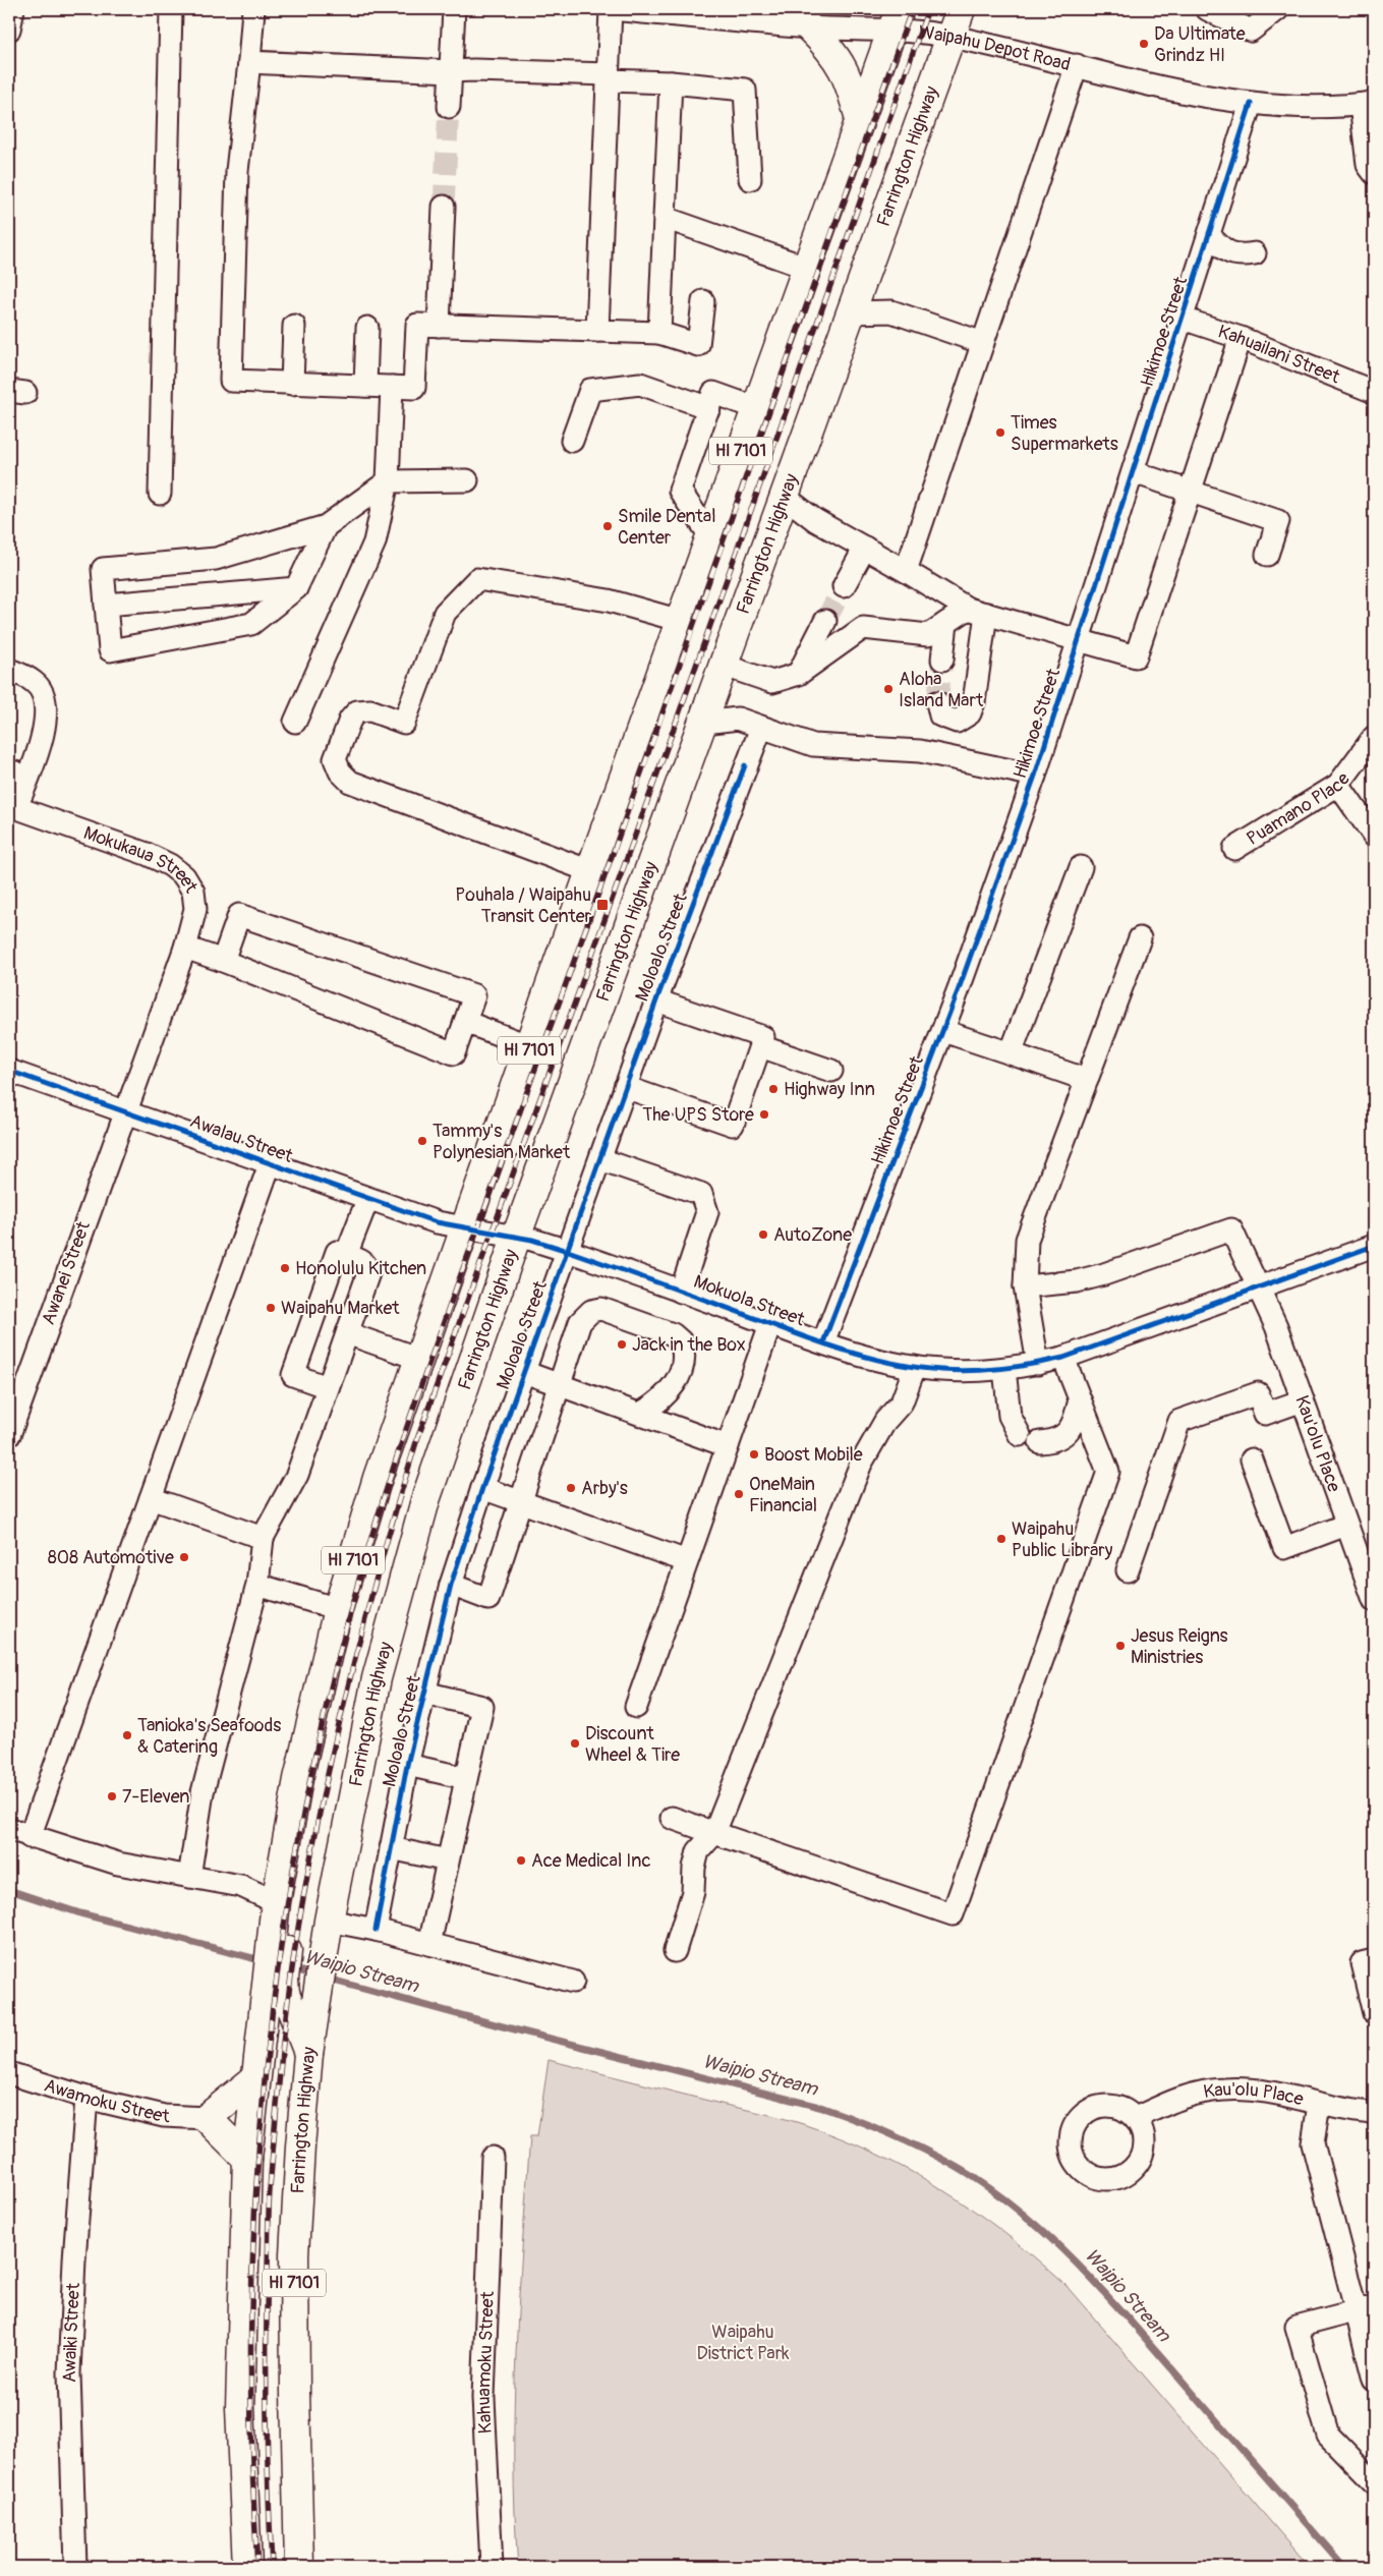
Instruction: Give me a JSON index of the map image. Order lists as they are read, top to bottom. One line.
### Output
{"streets":{"main road":["Farrington Highway","HI 7101"],"street":["Waipahu Depot Road","Hikimoe Street","Kahuailani Street","Puamano Place","Mokukaua Street","Moloalo Street","Awalau Street","Awanei Street","Mokuola Street","Kau'olu Place","Awamoku Street","Awaiki Street","Kahuamoku Street"]},"crossings":[["Waipahu Depot Road","Farrington Highway"],["Waipahu Depot Road","Hikimoe Street"],["Waipahu Depot Road","HI 7101"],["Farrington Highway","Mokuola Street"],["Hikimoe Street","Kahuailani Street"],["Hikimoe Street","Mokuola Street"],["HI 7101","Awalau Street"],["HI 7101","Mokuola Street"],["Mokukaua Street","Awalau Street"],["Mokukaua Street","Awanei Street"],["Moloalo Street","Mokuola Street"],["Awalau Street","Awanei Street"],["Awalau Street","Mokuola Street"],["Mokuola Street","Kau'olu Place"],["Awamoku Street","Awaiki Street"]],"water":["Waipio Stream"],"parks":["Waipahu District Park"],"places":{"other":["Da Ultimate Grindz HI","Times Supermarkets","Smile Dental Center","Aloha Island Mart","Highway Inn","The UPS Store","Tammy's Polynesian Market","AutoZone","Honolulu Kitchen","Waipahu Market","Jack in the Box","Boost Mobile","Arby's","OneMain Financial","Waipahu Public Library","808 Automotive","Jesus Reigns Ministries","Tanioka's Seafoods & Catering","Discount Wheel & Tire","7-Eleven","Ace Medical Inc"],"transit":["Pouhala / Waipahu Transit Center"]}}
